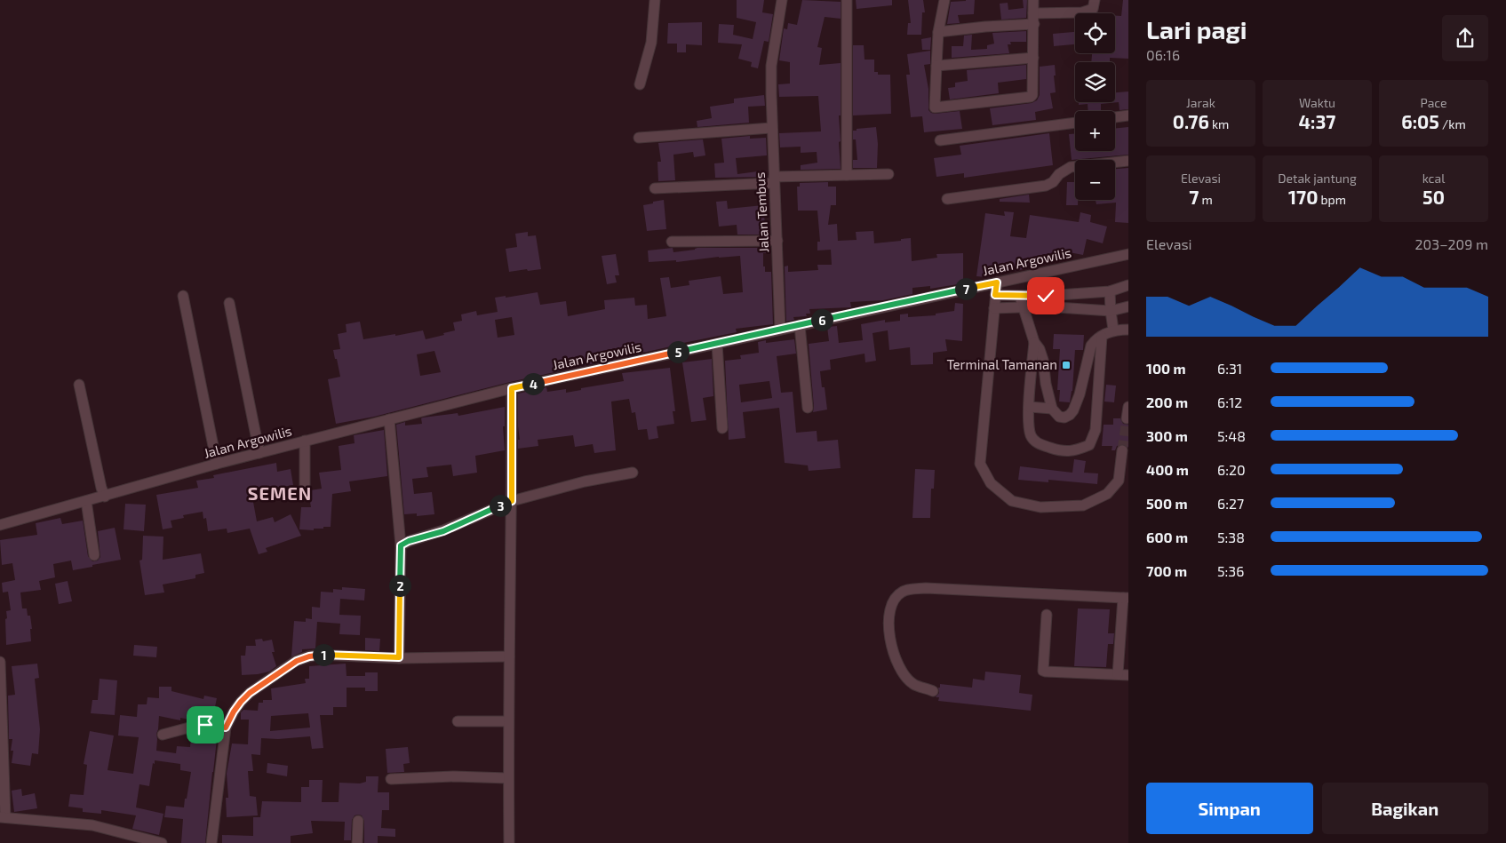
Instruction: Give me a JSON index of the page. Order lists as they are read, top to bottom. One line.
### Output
{"streets":{"street":["Jalan Tembus","Jalan Argowilis"]},"crossings":[["Jalan Tembus","Jalan Argowilis"]],"districts":["SEMEN"],"places":{"transit":["Terminal Tamanan"]},"page":{"heading":["Lari pagi","06:16"],"map_buttons":["+","−"],"stats":[["Jarak","0.76 km"],["Waktu","4:37"],["Pace","6:05 /km"],["Elevasi","7 m"],["Detak jantung","170 bpm"],["kcal","50"]],"chart":["Elevasi","203–209 m"],"pins":["7","6","5","4","3","2","1"],"list":[{"name":"100 m","note":"6:31"},{"name":"200 m","note":"6:12"},{"name":"300 m","note":"5:48"},{"name":"400 m","note":"6:20"},{"name":"500 m","note":"6:27"},{"name":"600 m","note":"5:38"},{"name":"700 m","note":"5:36"}],"buttons":["Simpan","Bagikan"]}}
